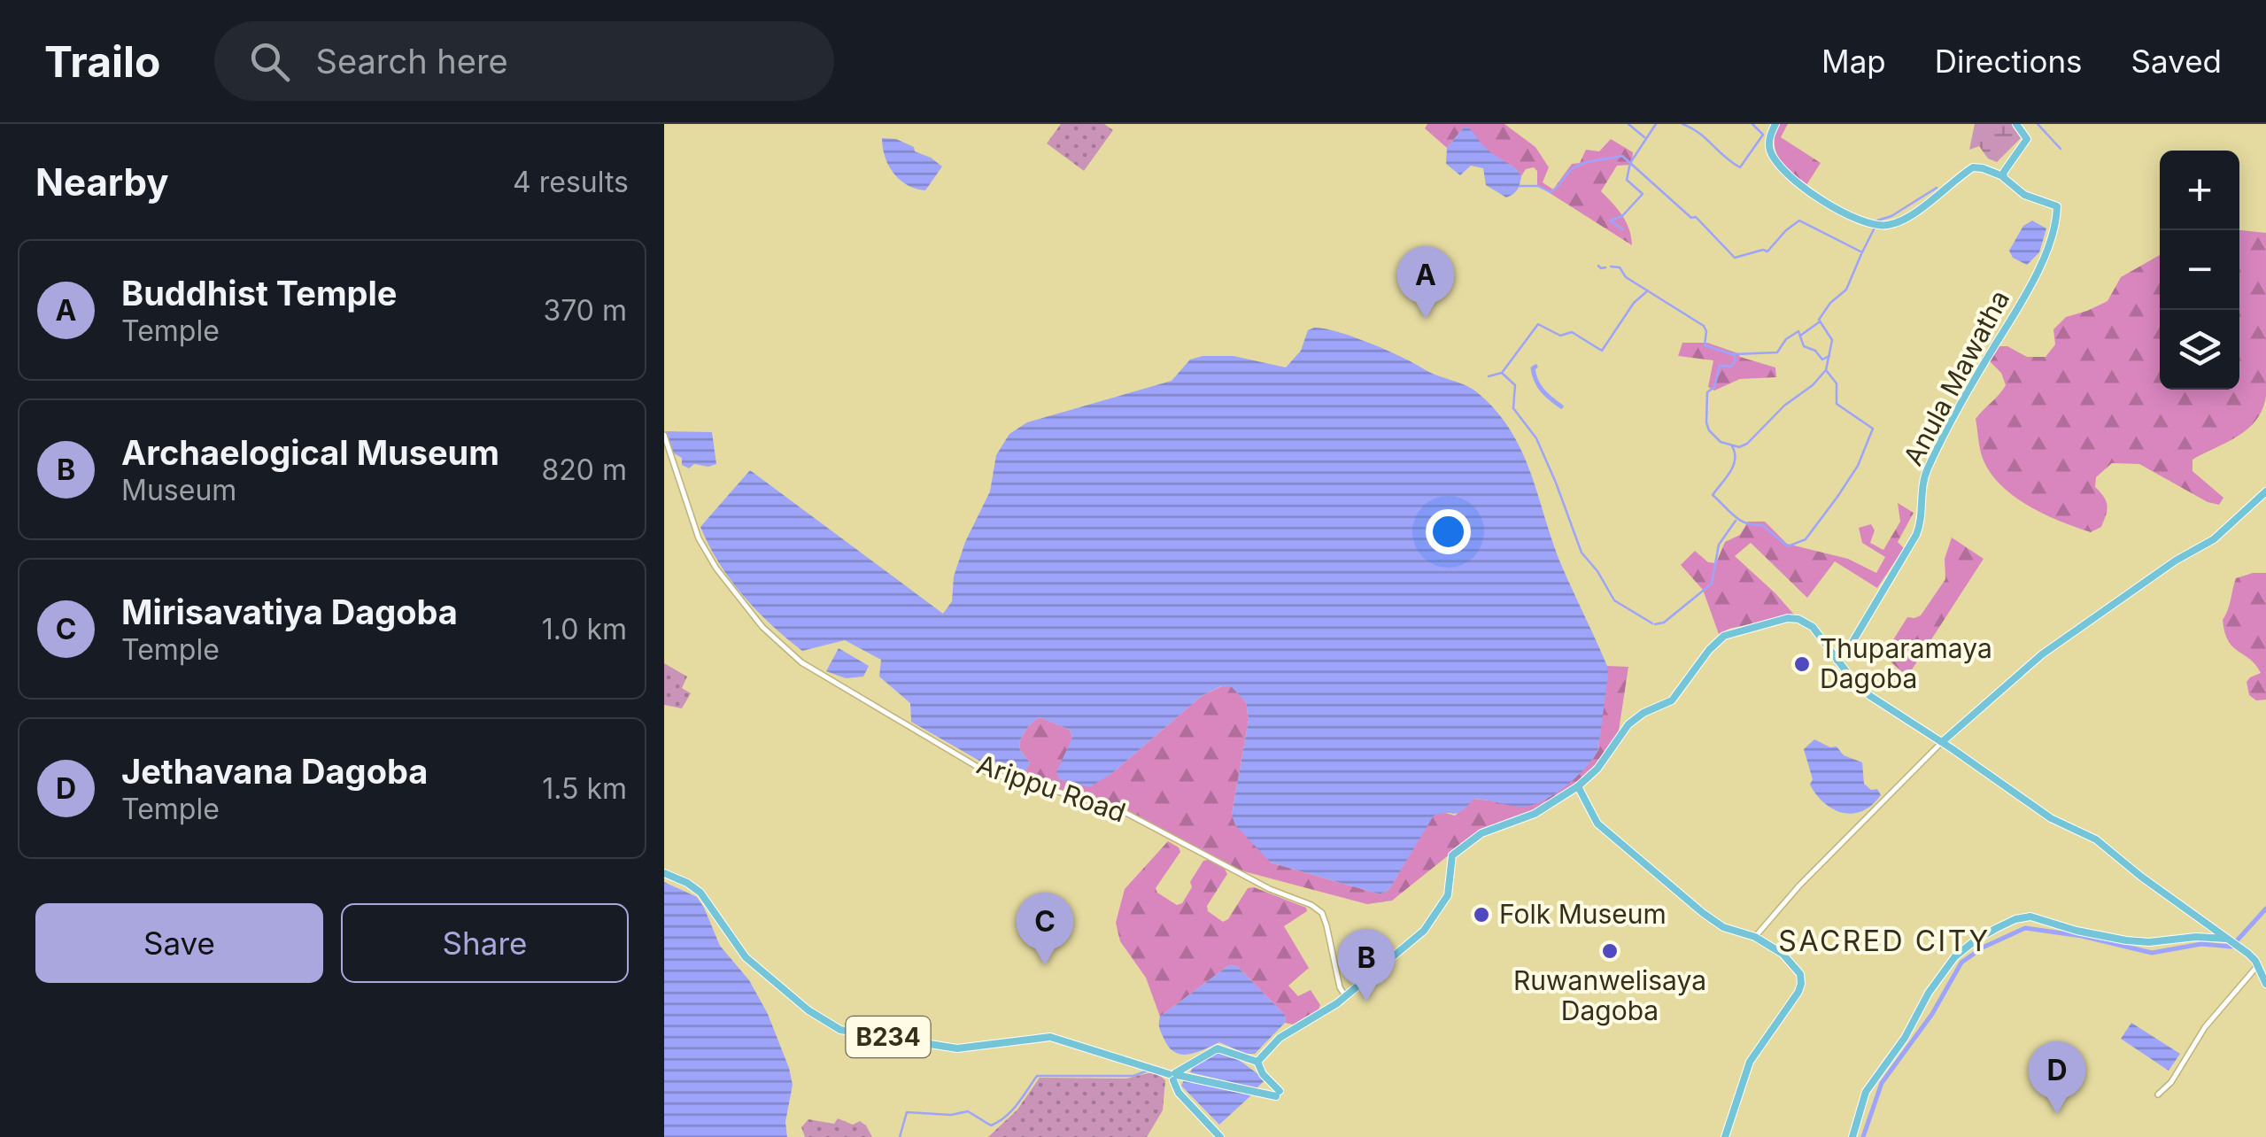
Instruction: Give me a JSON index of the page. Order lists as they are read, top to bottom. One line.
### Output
{"streets":{"main road":["Anula Mawatha","B234"],"street":["Arippu Road"]},"districts":["SACRED CITY"],"places":["Thuparamaya Dagoba","Folk Museum","Ruwanwelisaya Dagoba"],"page":{"header":"Trailo","search":"Search here","nav":["Map","Directions","Saved"],"heading":["Nearby","4 results"],"map_buttons":["+","−"],"list":[{"mark":"A","name":"Buddhist Temple","note":"Temple","value":"370 m"},{"mark":"B","name":"Archaelogical Museum","note":"Museum","value":"820 m"},{"mark":"C","name":"Mirisavatiya Dagoba","note":"Temple","value":"1.0 km"},{"mark":"D","name":"Jethavana Dagoba","note":"Temple","value":"1.5 km"}],"pins":["A","C","B","D"],"buttons":["Save","Share"]}}
